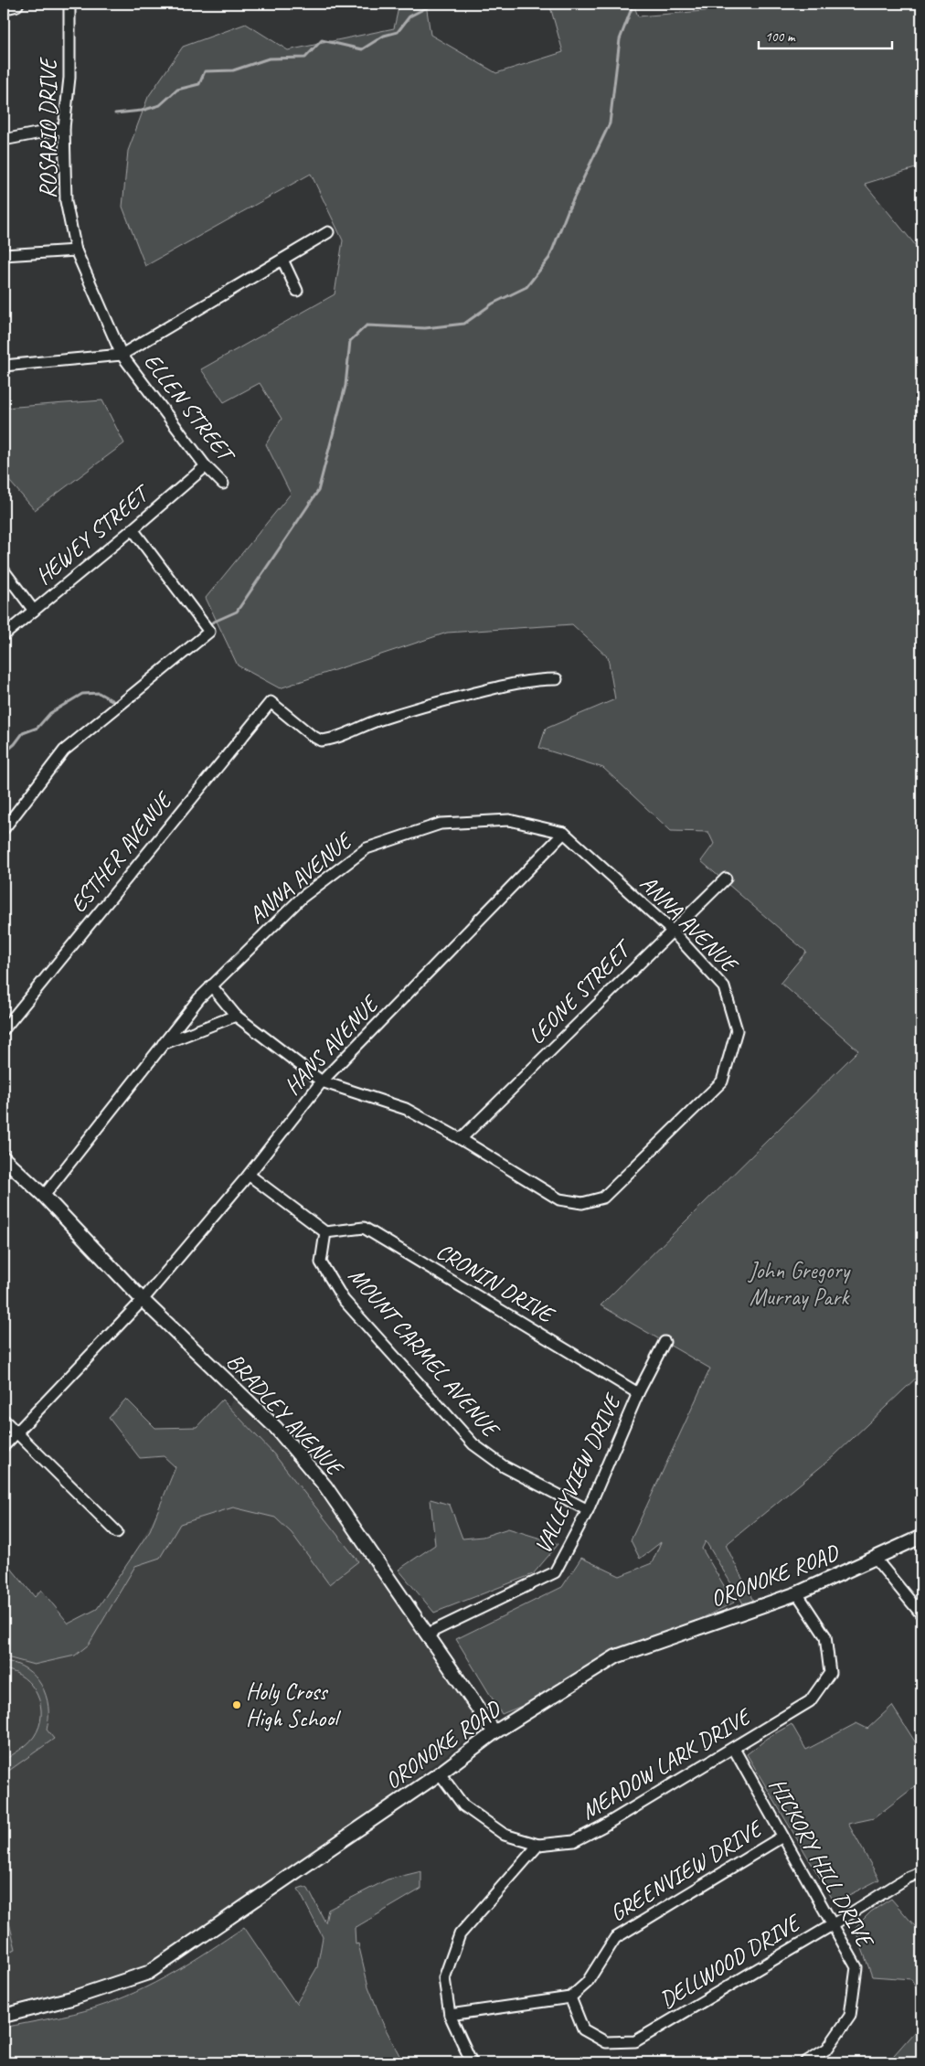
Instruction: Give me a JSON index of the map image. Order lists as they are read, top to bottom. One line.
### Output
{"streets":{"street":["ROSARIO DRIVE","ELLEN STREET","HEWEY STREET","ESTHER AVENUE","ANNA AVENUE","LEONE STREET","HANS AVENUE","CRONIN DRIVE","MOUNT CARMEL AVENUE","BRADLEY AVENUE","VALLEYVIEW DRIVE","ORONOKE ROAD","MEADOW LARK DRIVE","HICKORY HILL DRIVE","GREENVIEW DRIVE","DELLWOOD DRIVE"]},"crossings":[["ROSARIO DRIVE","ELLEN STREET"],["ELLEN STREET","HEWEY STREET"],["ANNA AVENUE","LEONE STREET"],["ANNA AVENUE","HANS AVENUE"],["ANNA AVENUE","BRADLEY AVENUE"],["HANS AVENUE","BRADLEY AVENUE"],["CRONIN DRIVE","MOUNT CARMEL AVENUE"],["CRONIN DRIVE","VALLEYVIEW DRIVE"],["MOUNT CARMEL AVENUE","VALLEYVIEW DRIVE"],["BRADLEY AVENUE","VALLEYVIEW DRIVE"],["BRADLEY AVENUE","ORONOKE ROAD"],["ORONOKE ROAD","MEADOW LARK DRIVE"],["MEADOW LARK DRIVE","HICKORY HILL DRIVE"],["HICKORY HILL DRIVE","GREENVIEW DRIVE"],["HICKORY HILL DRIVE","DELLWOOD DRIVE"],["GREENVIEW DRIVE","DELLWOOD DRIVE"]],"parks":["John Gregory Murray Park"],"places":["Holy Cross High School"],"scale_bar":"100 m"}
